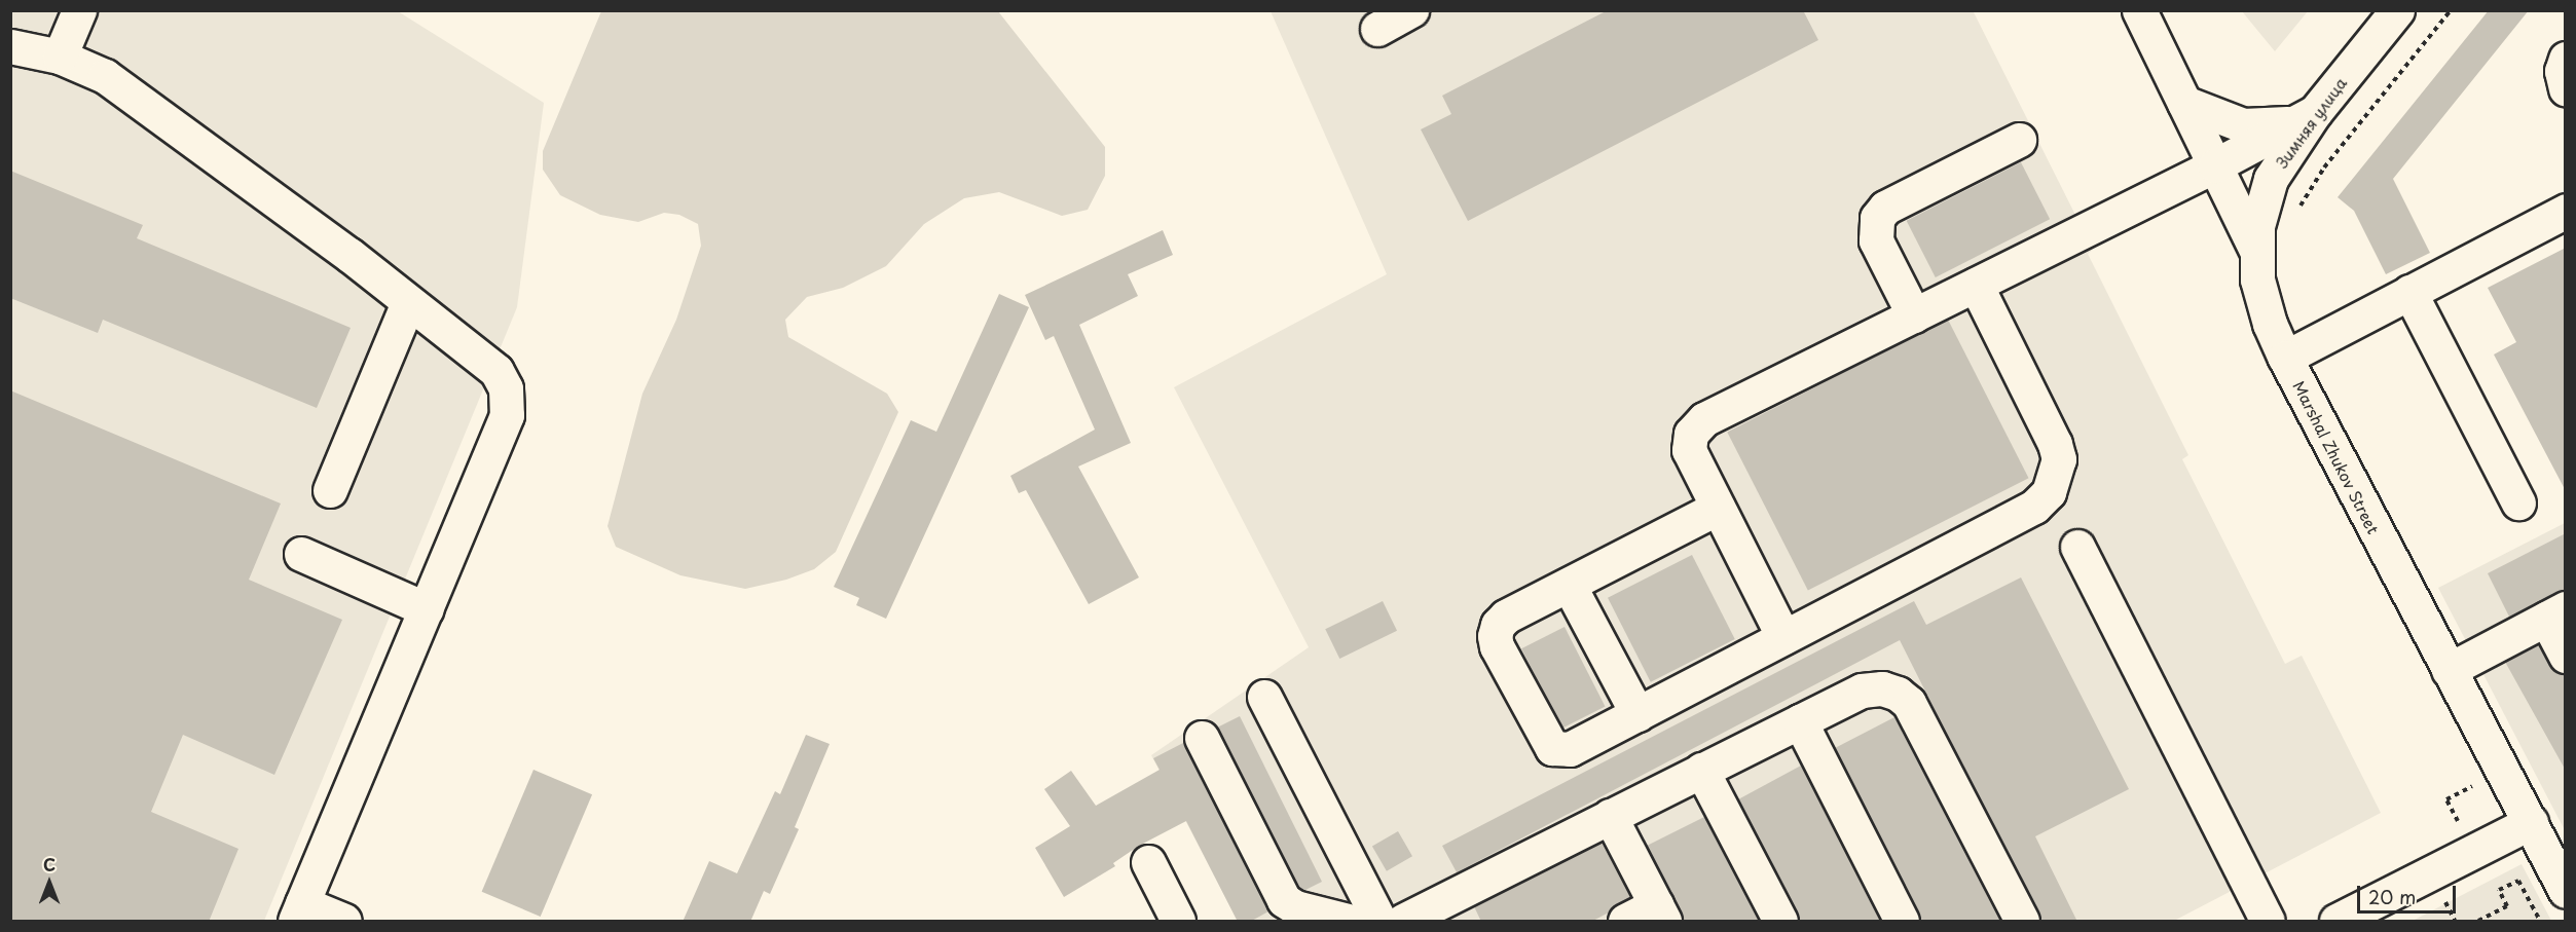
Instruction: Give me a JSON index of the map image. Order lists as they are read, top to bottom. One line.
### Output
{"streets":{"main road":["Зимняя улица","Marshal Zhukov Street"]},"crossings":[["Зимняя улица","Marshal Zhukov Street"]],"scale_bar":"20 m","north":"top"}
